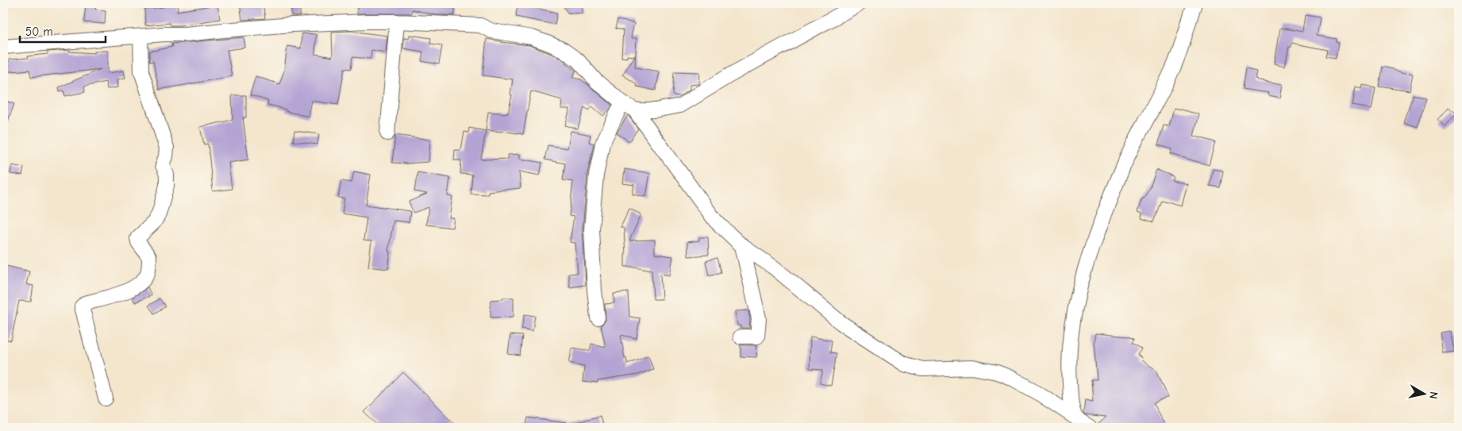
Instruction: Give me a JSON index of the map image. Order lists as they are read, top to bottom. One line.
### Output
{"scale_bar":"50 m","north":"right"}
